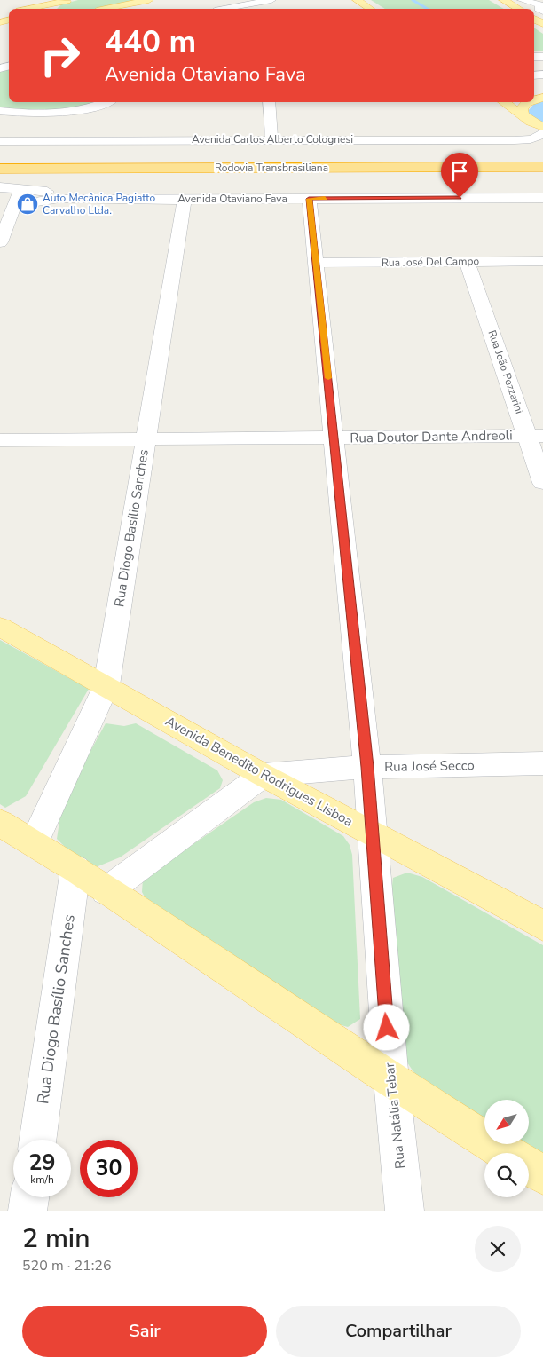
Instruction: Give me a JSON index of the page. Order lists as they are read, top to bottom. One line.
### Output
{"streets":{"highway":["Rodovia Transbrasiliana"],"main road":["Avenida Benedito Rodrigues Lisboa"],"street":["Avenida Carlos Alberto Colognesi","Avenida Otaviano Fava","Rua José Del Campo","Rua João Pezzarini","Rua Doutor Dante Andreoli","Rua Diogo Basílio Sanches","Rua José Secco","Rua Natália Tebar"]},"crossings":[["Avenida Otaviano Fava","Rua Diogo Basílio Sanches"],["Avenida Otaviano Fava","Rua Natália Tebar"],["Rua José Del Campo","Rua João Pezzarini"],["Rua José Del Campo","Rua Natália Tebar"],["Rua João Pezzarini","Rua Doutor Dante Andreoli"],["Rua Doutor Dante Andreoli","Rua Diogo Basílio Sanches"],["Rua Doutor Dante Andreoli","Rua Natália Tebar"],["Rua Diogo Basílio Sanches","Avenida Benedito Rodrigues Lisboa"],["Rua José Secco","Avenida Benedito Rodrigues Lisboa"],["Rua José Secco","Rua Natália Tebar"],["Avenida Benedito Rodrigues Lisboa","Rua Natália Tebar"]],"places":{"shop":["Auto Mecânica Pagiatto Carvalho Ltda."]},"north":"bottom left","page":{"turn":["440 m","Avenida Otaviano Fava"],"speed":"29 km/h","limit":"30","heading":["2 min","520 m · 21:26"],"buttons":["Sair","Compartilhar"]}}
